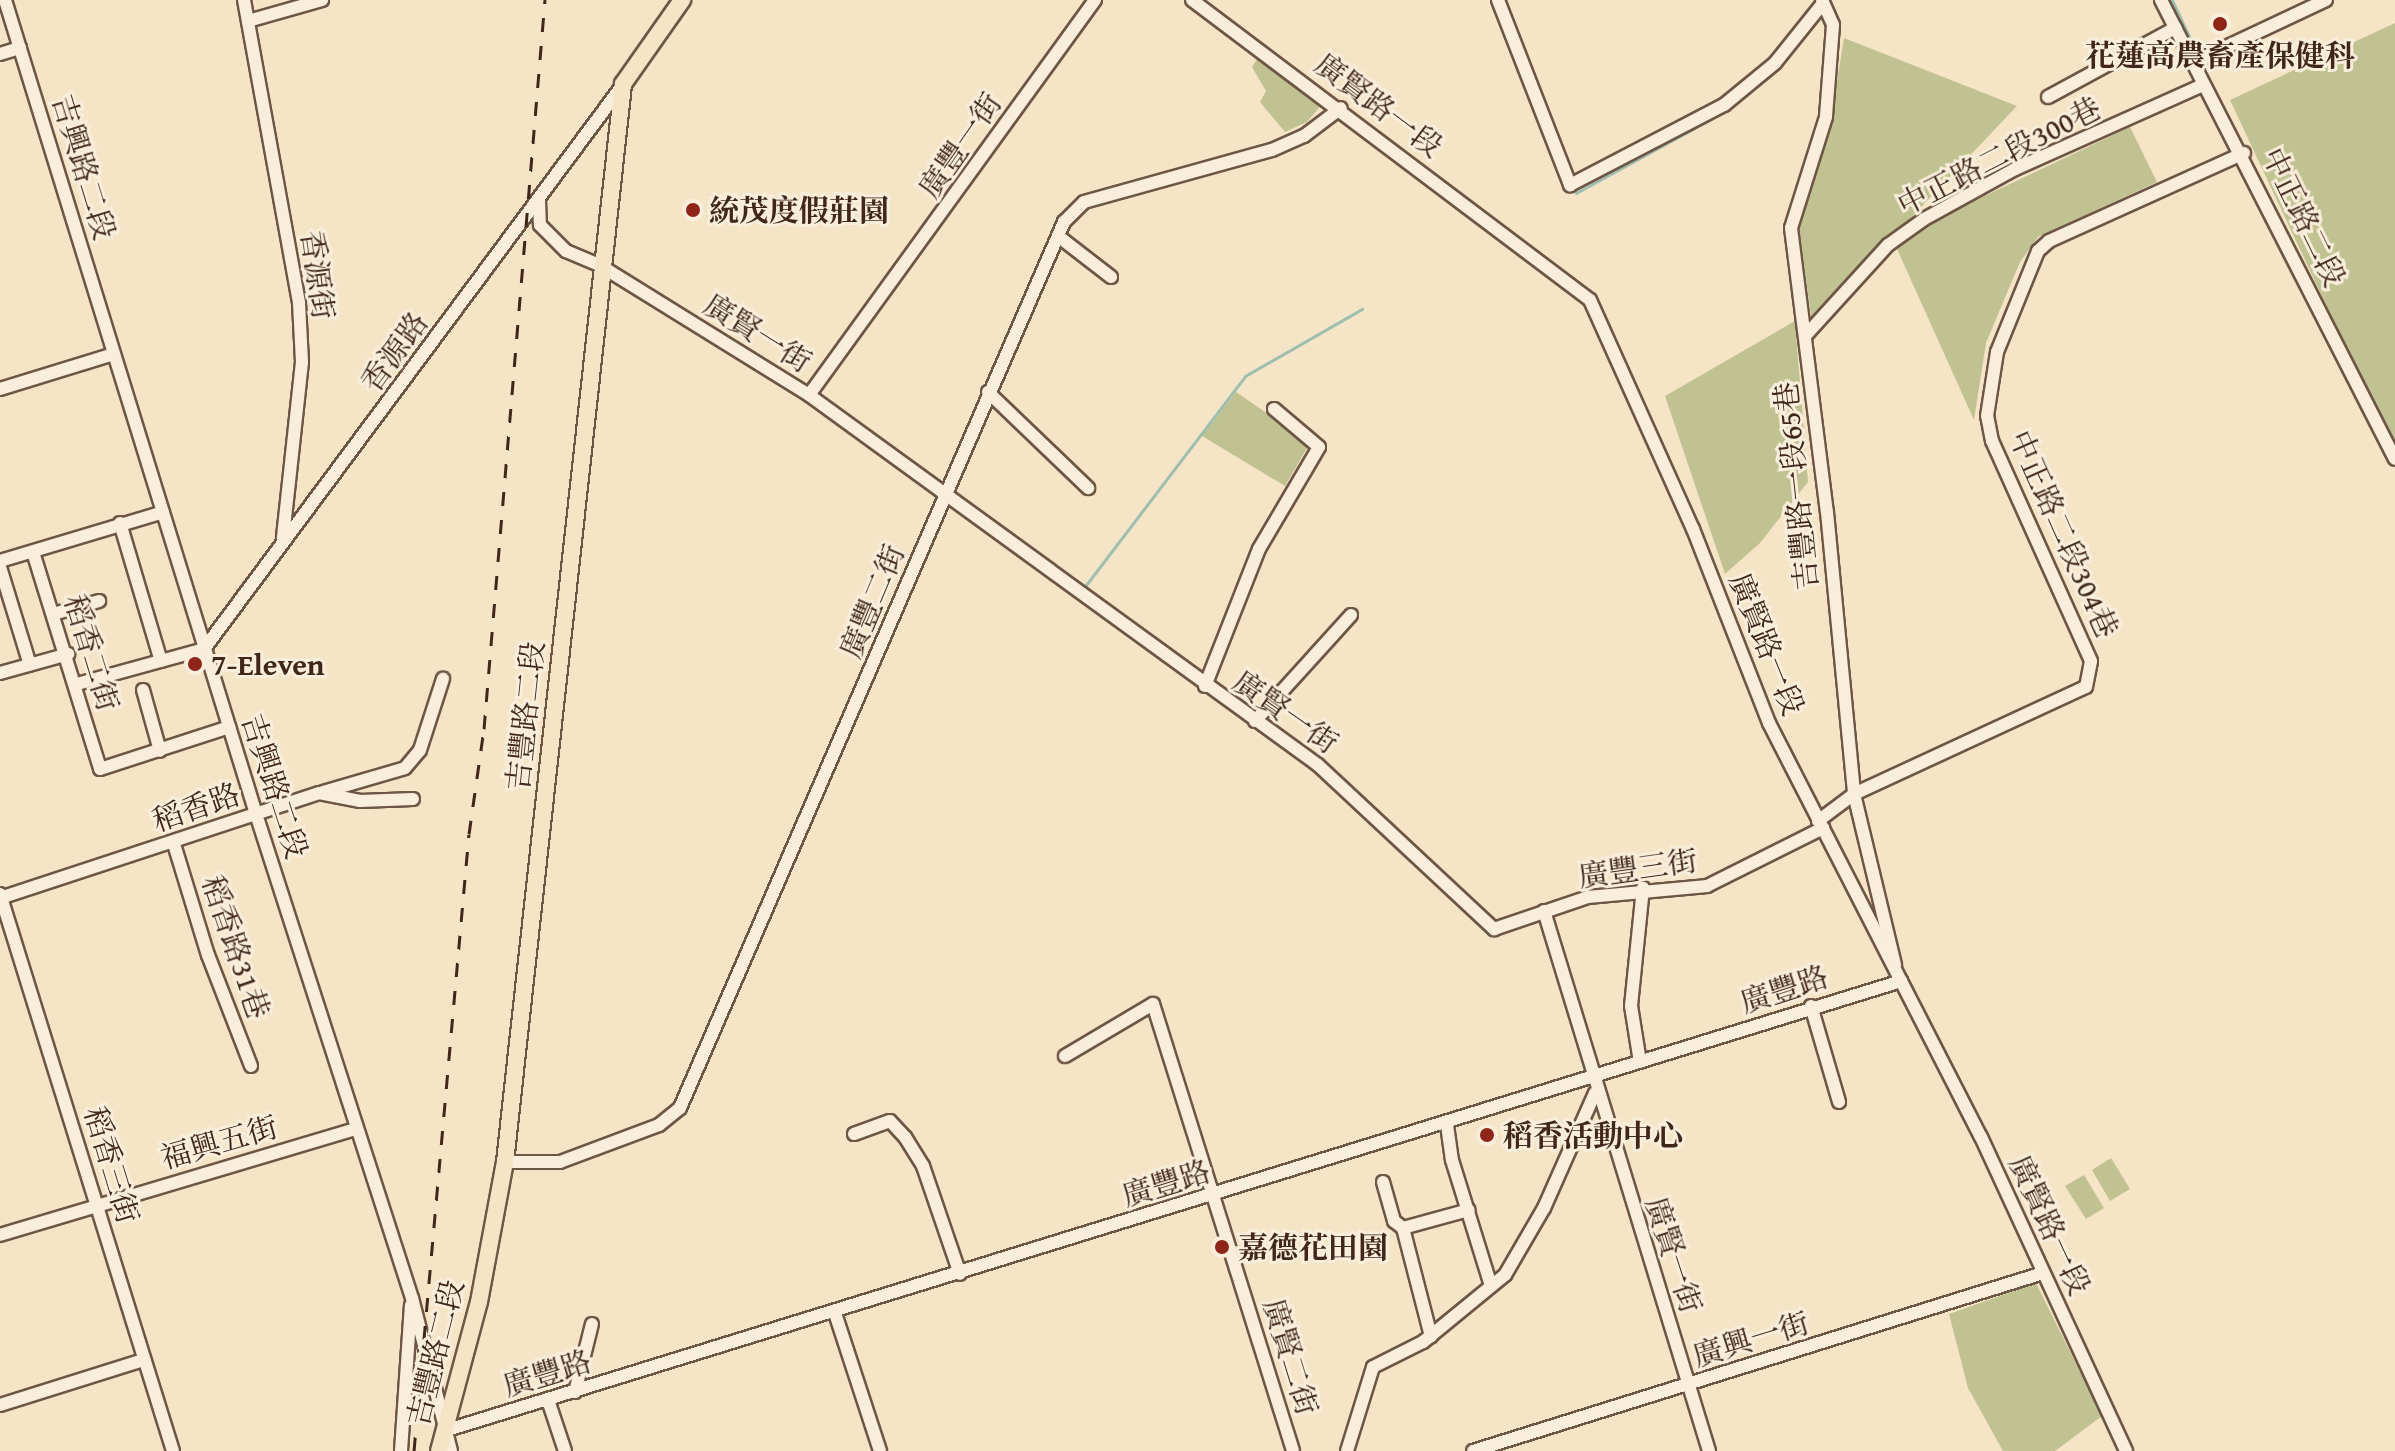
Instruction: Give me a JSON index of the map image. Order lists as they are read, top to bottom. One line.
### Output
{"streets":{"main road":["吉豐路二段"],"street":["廣賢路一段","廣豐一街","中正路二段300巷","吉興路二段","中正路二段","香源街","廣賢一街","香源路","吉豐路一段65巷","中正路二段304巷","廣豐二街","稻香二街","稻香路","廣豐三街","稻香路31巷","廣豐路","福興五街","稻香三街","廣興一街","廣賢二街"]},"crossings":[["廣賢路一段","吉豐路一段65巷"],["廣賢路一段","廣豐二街"],["廣賢路一段","廣豐三街"],["廣賢路一段","廣豐路"],["廣賢路一段","廣興一街"],["廣豐一街","廣賢一街"],["中正路二段300巷","中正路二段"],["中正路二段300巷","吉豐路一段65巷"],["吉興路二段","香源路"],["吉興路二段","吉豐路二段"],["吉興路二段","稻香路"],["吉興路二段","廣豐路"],["吉興路二段","福興五街"],["中正路二段","中正路二段304巷"],["香源街","香源路"],["廣賢一街","香源路"],["廣賢一街","廣豐二街"],["廣賢一街","吉豐路二段"],["廣賢一街","廣豐三街"],["廣賢一街","廣豐路"],["廣賢一街","廣興一街"],["香源路","吉豐路二段"],["吉豐路一段65巷","廣豐三街"],["中正路二段304巷","廣豐三街"],["廣豐二街","吉豐路二段"],["吉豐路二段","廣豐路"],["稻香路","稻香路31巷"],["稻香路","稻香三街"],["廣豐路","廣賢二街"],["福興五街","稻香三街"]],"places":["花蓮高農畜產保健科","統茂度假莊園","7-Eleven","稻香活動中心","嘉德花田園"]}
